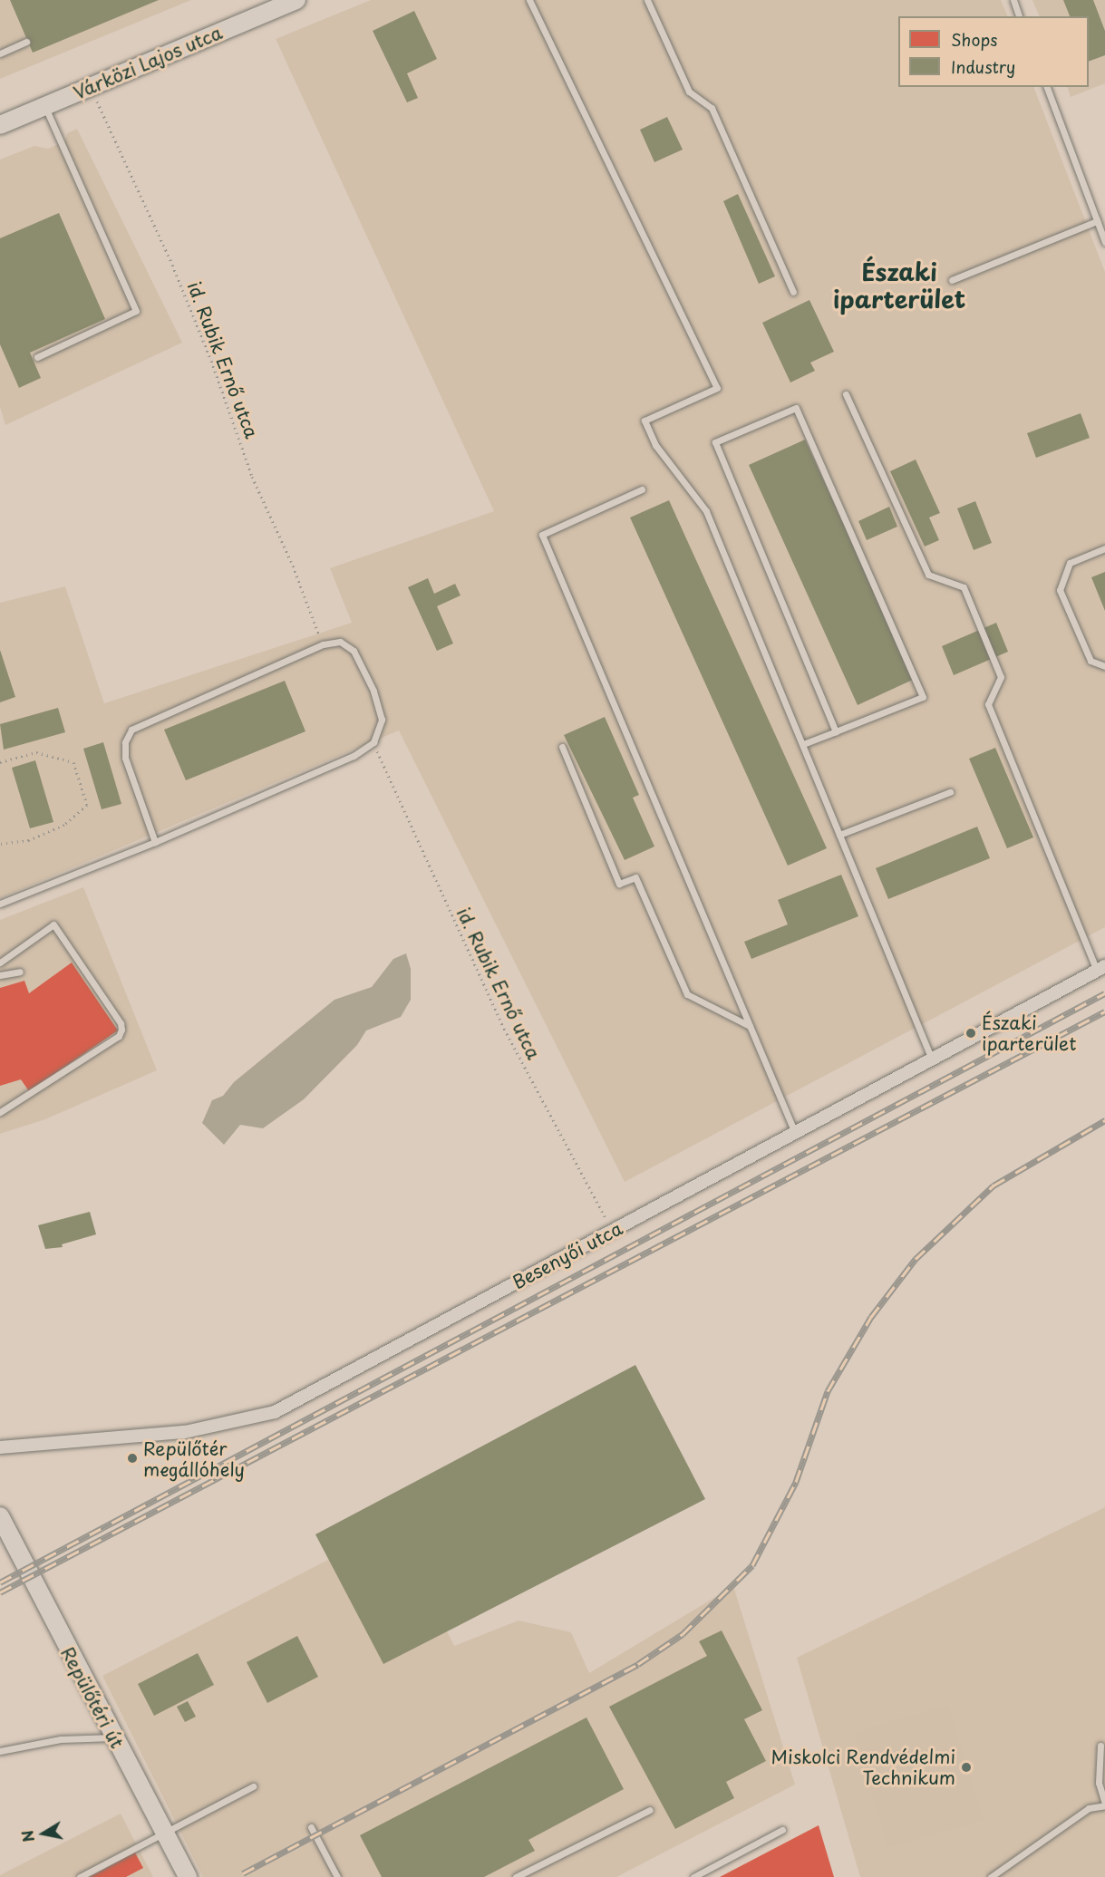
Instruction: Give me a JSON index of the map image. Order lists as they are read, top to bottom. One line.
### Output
{"streets":{"street":["Várközi Lajos utca","Besenyői utca","Repülőtéri út"],"path":["id. Rubik Ernő utca"]},"crossings":[["Várközi Lajos utca","id. Rubik Ernő utca"],["id. Rubik Ernő utca","Besenyői utca"]],"districts":["Északi iparterület"],"places":["Északi iparterület","Repülőtér megállóhely","Miskolci Rendvédelmi Technikum"],"legend":["Shops","Industry"],"north":"left"}
